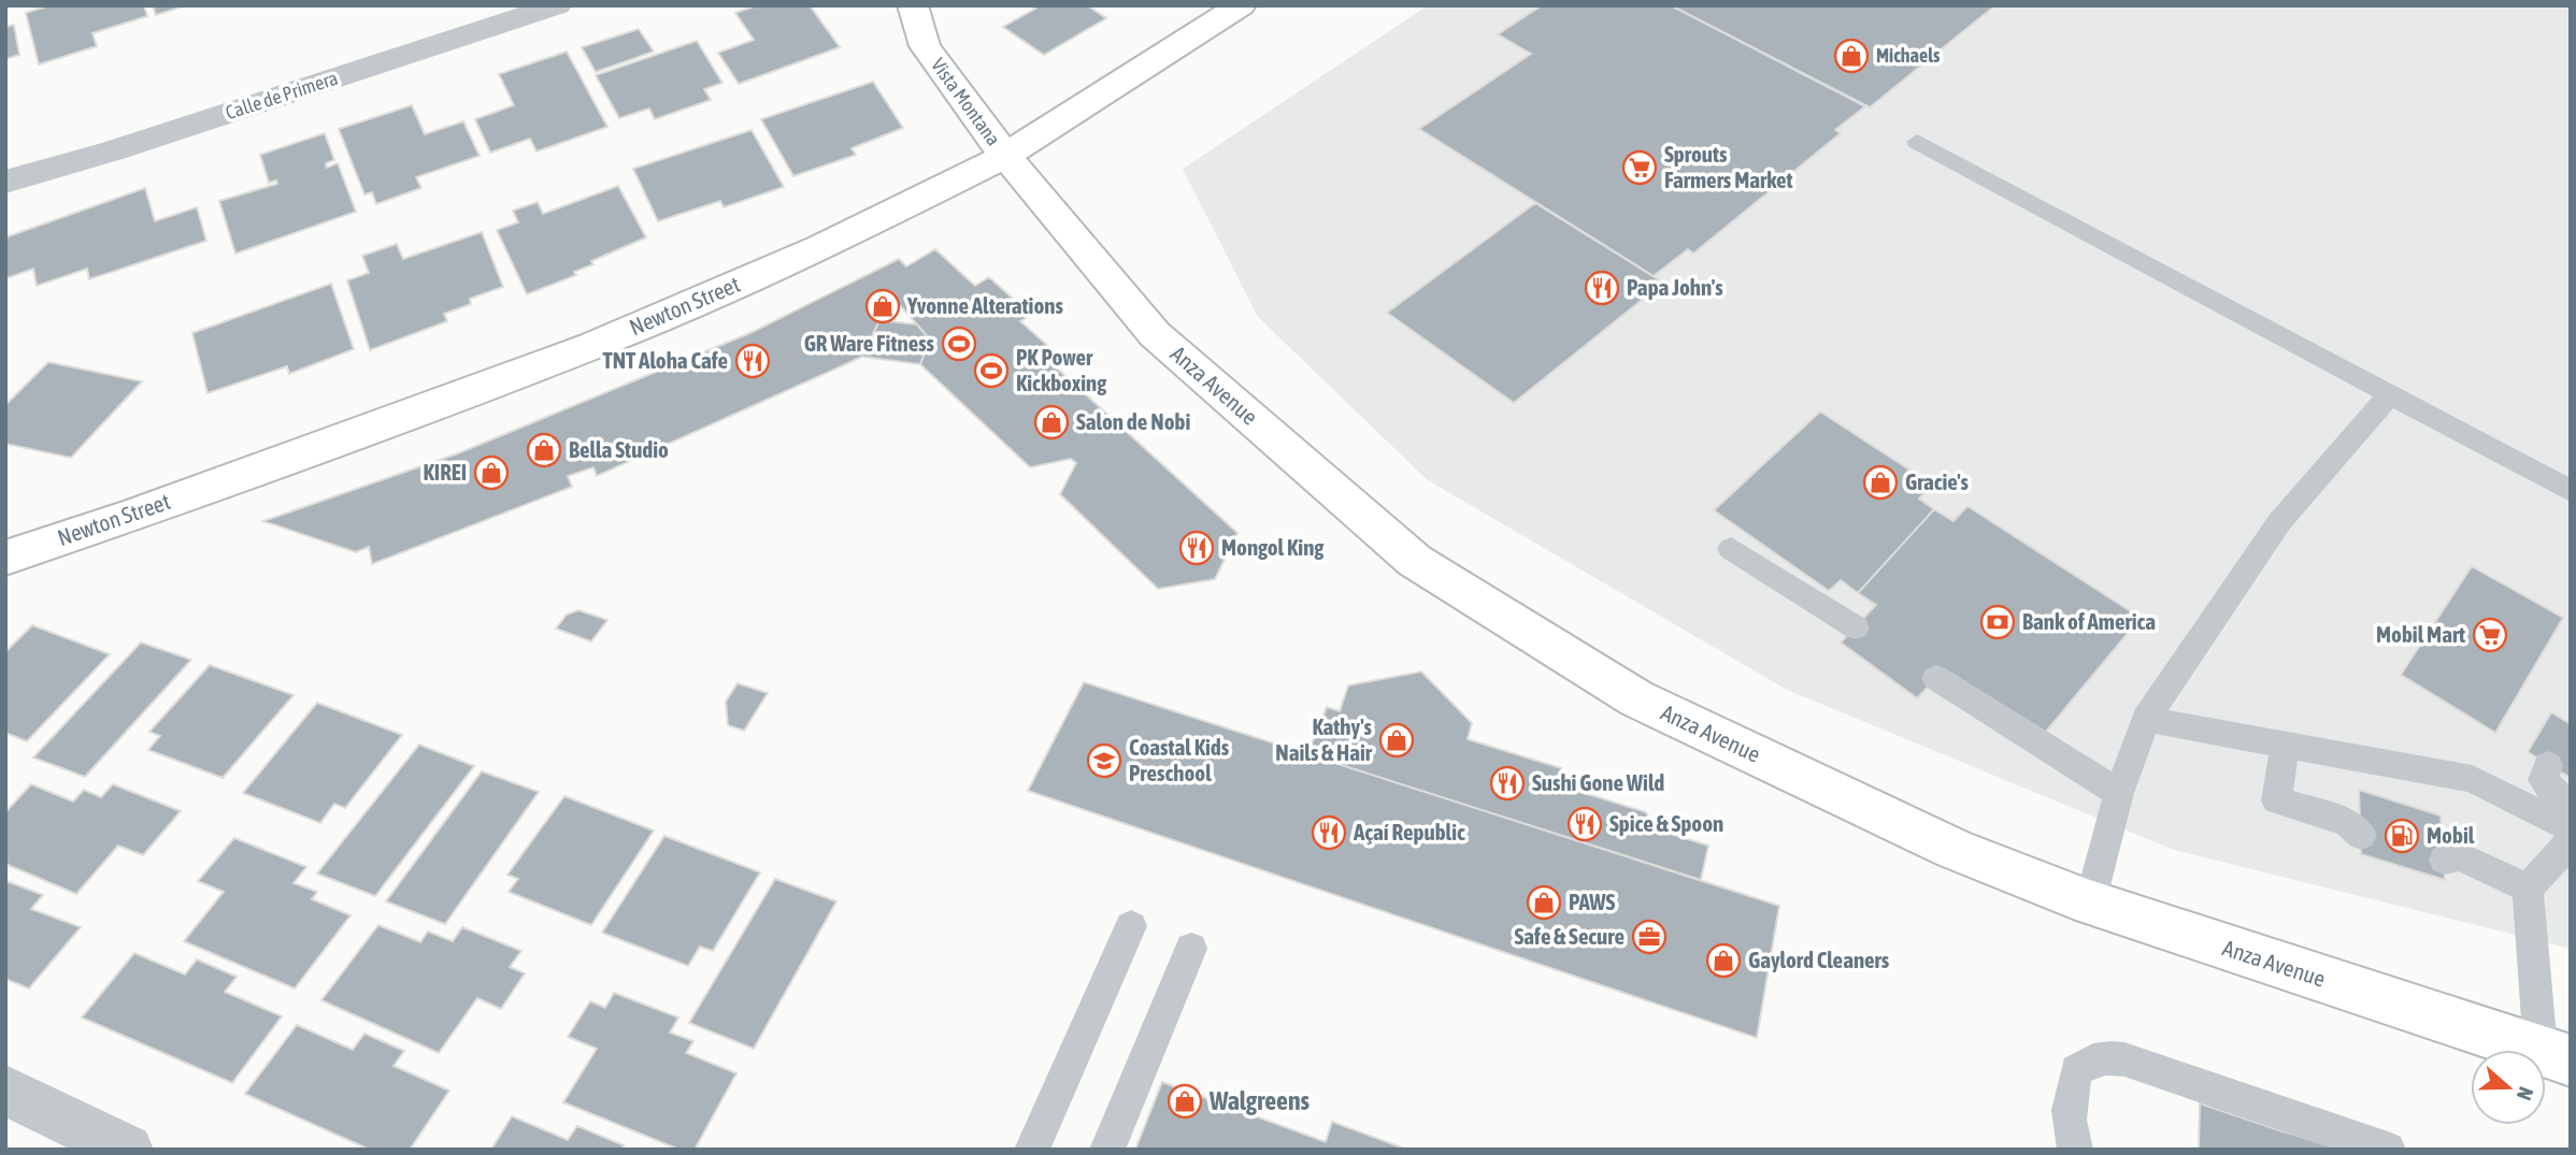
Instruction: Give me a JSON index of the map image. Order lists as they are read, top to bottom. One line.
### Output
{"streets":{"street":["Calle de Primera","Vista Montana","Newton Street","Anza Avenue"]},"crossings":[["Vista Montana","Newton Street"],["Vista Montana","Anza Avenue"],["Newton Street","Anza Avenue"]],"places":{"shop":["Michaels","Yvonne Alterations","Salon de Nobi","Bella Studio","KIREI","Gracie's","Kathy's Nails & Hair","PAWS","Gaylord Cleaners","Walgreens"],"supermarket":["Sprouts Farmers Market","Mobil Mart"],"restaurant":["Papa John's","TNT Aloha Cafe","Mongol King","Sushi Gone Wild","Spice & Spoon","Açaí Republic"],"sports":["GR Ware Fitness","PK Power Kickboxing"],"bank":["Bank of America"],"school or university":["Coastal Kids Preschool"],"fuel station":["Mobil"],"office":["Safe & Secure"]},"north":"right"}
